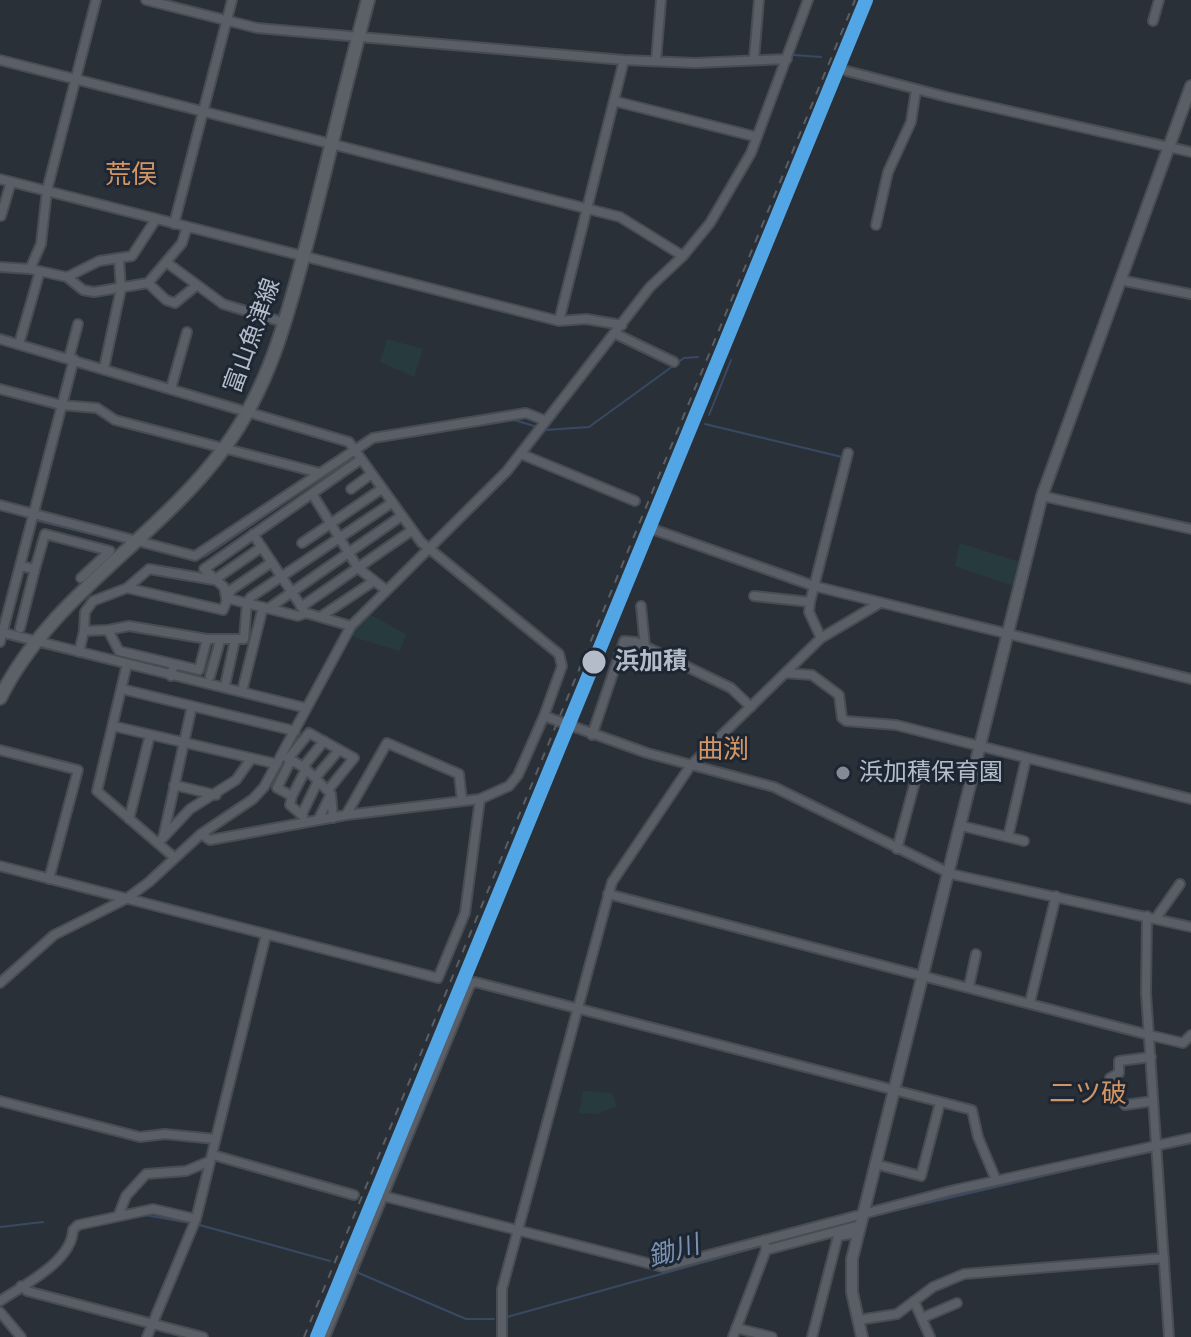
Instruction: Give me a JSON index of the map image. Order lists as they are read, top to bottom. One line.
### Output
{"streets":{"main road":["富山魚津線"]},"districts":["荒俣","曲渕","二ツ破"],"water":["鋤川"],"places":["浜加積","浜加積保育園"]}
